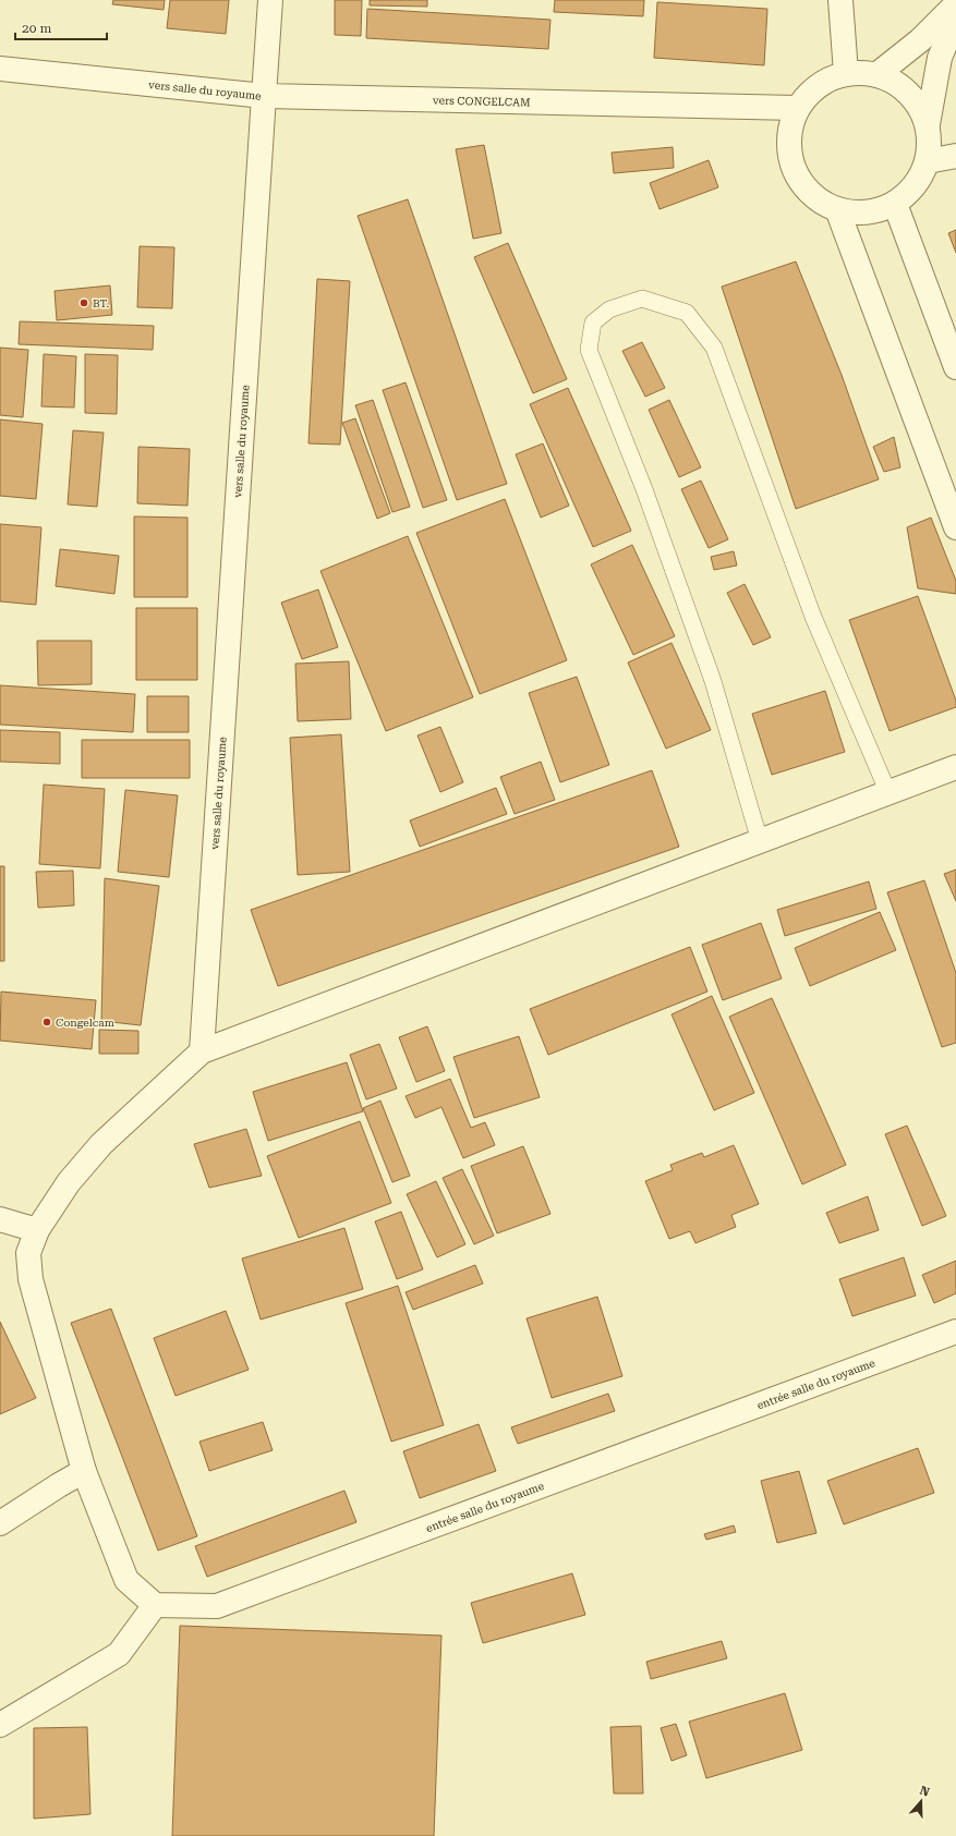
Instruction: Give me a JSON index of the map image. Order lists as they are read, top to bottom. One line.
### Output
{"streets":{"street":["vers salle du royaume","vers CONGELCAM","entrée salle du royaume"]},"crossings":[["vers salle du royaume","vers CONGELCAM"]],"places":["BT.","Congelcam"],"scale_bar":"20 m","north":"top"}
